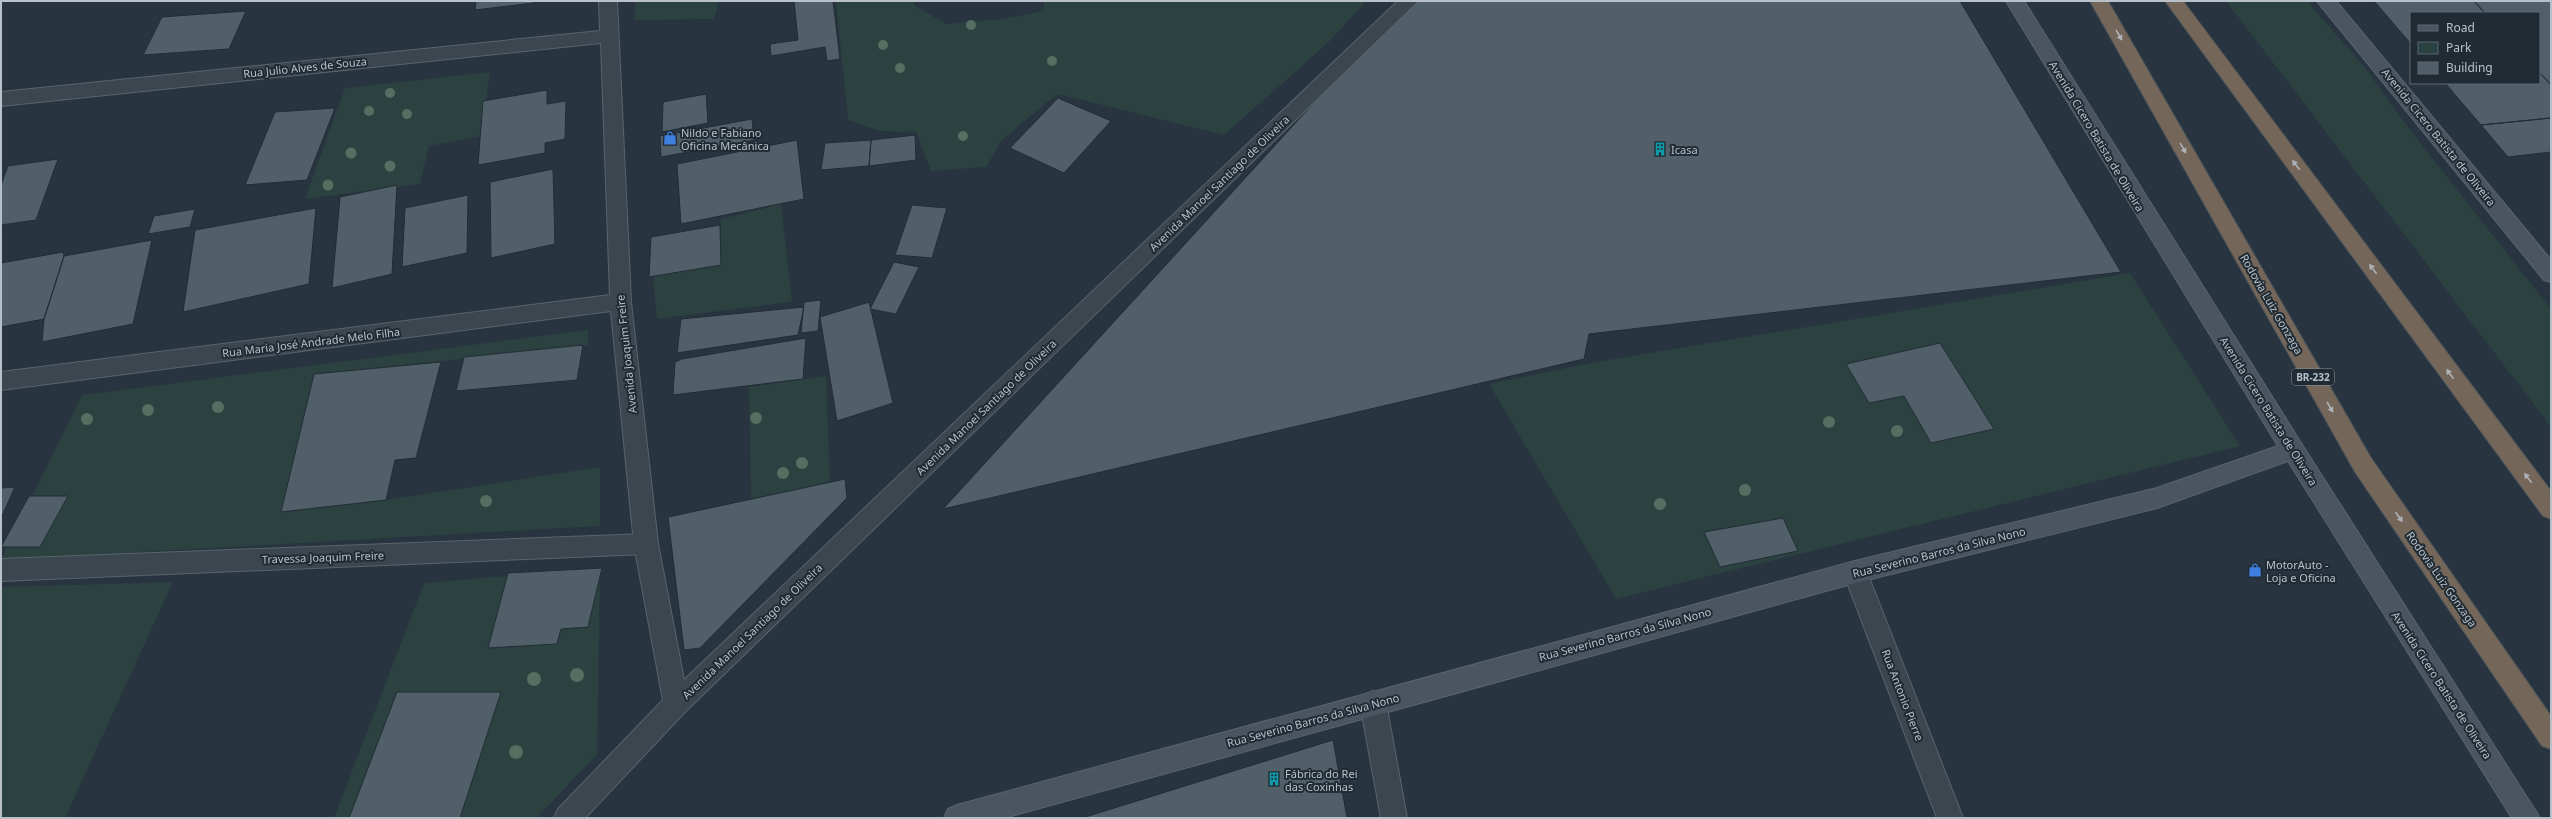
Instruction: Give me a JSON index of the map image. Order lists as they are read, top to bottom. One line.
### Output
{"streets":{"highway":["Rodovia Luiz Gonzaga","BR-232"],"main road":["Avenida Cicero Batista de Oliveira","Rua Severino Barros da Silva Nono"],"street":["Rua Julio Alves de Souza","Avenida Manoel Santiago de Oliveira","Rua Maria José Andrade Melo Filha","Avenida Joaquim Freire","Travessa Joaquim Freire","Rua Antonio Pierre"]},"crossings":[["Rua Julio Alves de Souza","Avenida Joaquim Freire"],["Avenida Cicero Batista de Oliveira","Rua Severino Barros da Silva Nono"],["Avenida Manoel Santiago de Oliveira","Avenida Joaquim Freire"],["Rua Maria José Andrade Melo Filha","Avenida Joaquim Freire"],["Avenida Joaquim Freire","Travessa Joaquim Freire"],["Rua Severino Barros da Silva Nono","Rua Antonio Pierre"]],"places":{"shop":["Nildo e Fabiano Oficina Mecânica","MotorAuto - Loja e Oficina"],"building":["Icasa","Fábrica do Rei das Coxinhas"]},"legend":["Road","Park","Building"]}
